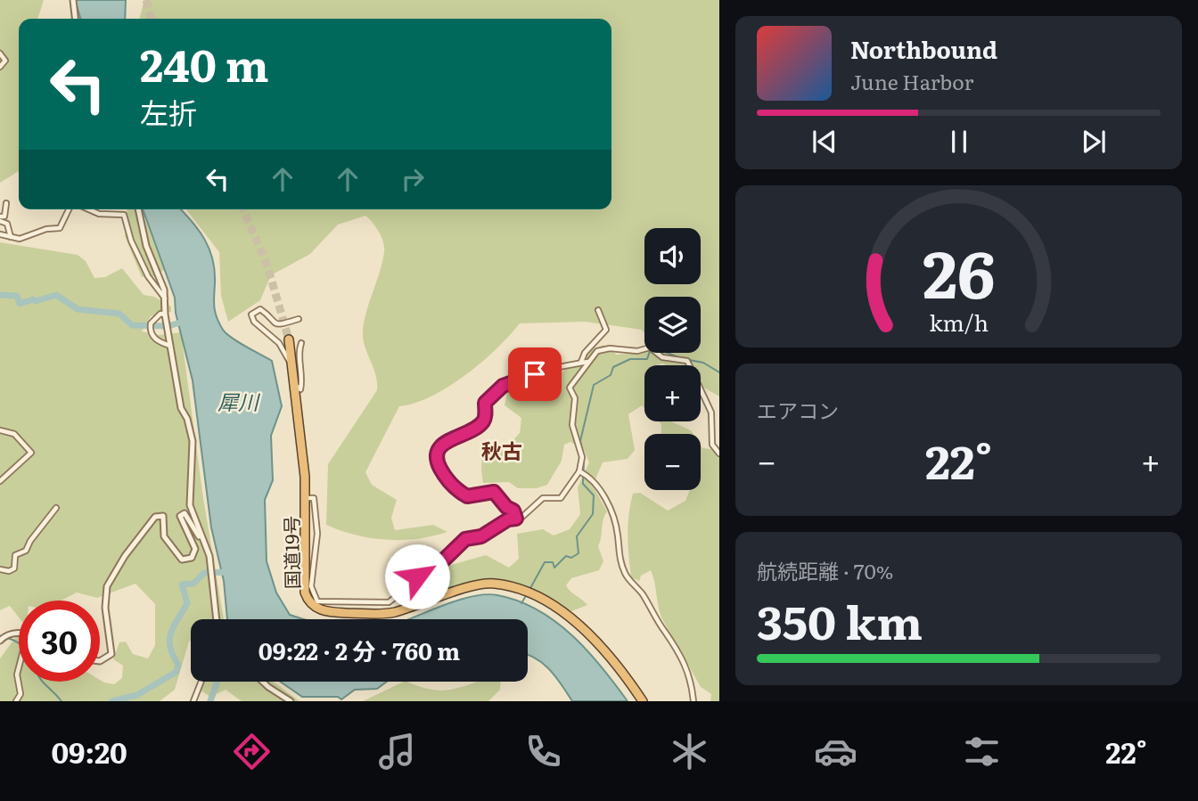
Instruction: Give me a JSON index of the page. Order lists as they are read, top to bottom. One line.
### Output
{"streets":{"highway":["国道19号"]},"districts":["秋古"],"water":["犀川"],"page":{"turn":["240 m","左折"],"song":["Northbound","June Harbor"],"map_buttons":["+","−"],"tile":["エアコン",["航続距離 · 70%","350 km"]],"heat":["−","22°","+"],"limit":"30","trip":"09:22 · 2 分 · 760 m","tabs":["09:20","22°"],"gauge":["26","km/h"]}}
